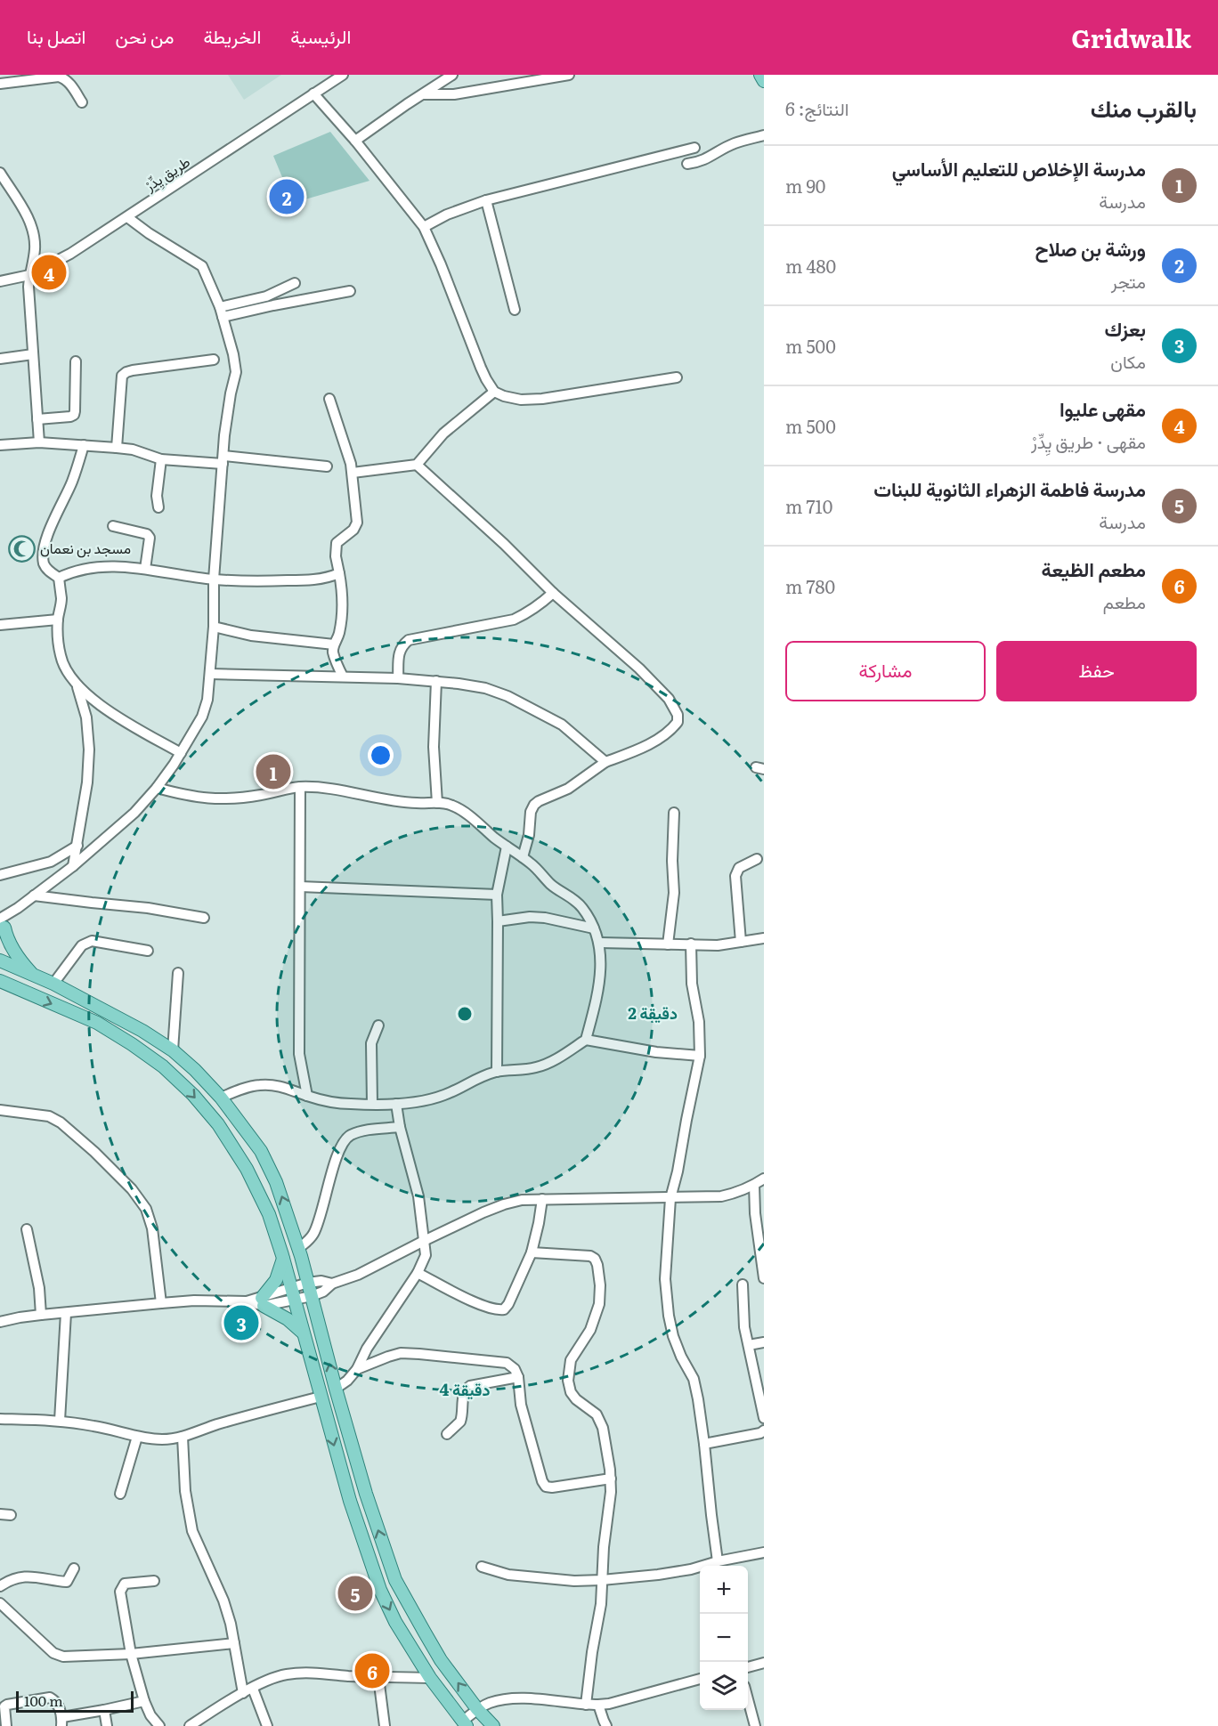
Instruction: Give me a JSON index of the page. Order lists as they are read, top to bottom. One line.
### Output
{"streets":{"street":["طريق يِدِّرْ"]},"places":{"mosque":["مسجد بن نعمان"]},"scale_bar":"100 m","page":{"header":"Gridwalk","nav":["الرئيسية","الخريطة","من نحن","اتصل بنا"],"heading":["بالقرب منك","النتائج: 6"],"list":[{"mark":"1","name":"مدرسة الإخلاص للتعليم الأساسي","note":"مدرسة","value":"90 m"},{"mark":"2","name":"ورشة بن صلاح","note":"متجر","value":"480 m"},{"mark":"3","name":"بعزك","note":"مكان","value":"500 m"},{"mark":"4","name":"مقهى عليوا","note":"مقهى · طريق يِدِّرْ","value":"500 m"},{"mark":"5","name":"مدرسة فاطمة الزهراء الثانوية للبنات","note":"مدرسة","value":"710 m"},{"mark":"6","name":"مطعم الظيعة","note":"مطعم","value":"780 m"}],"pins":["2","4","1","3","5","6"],"buttons":["حفظ","مشاركة"],"map_buttons":["+","−"],"scale":"100 m"},"rings":["2 دقيقة","4 دقيقة"]}
